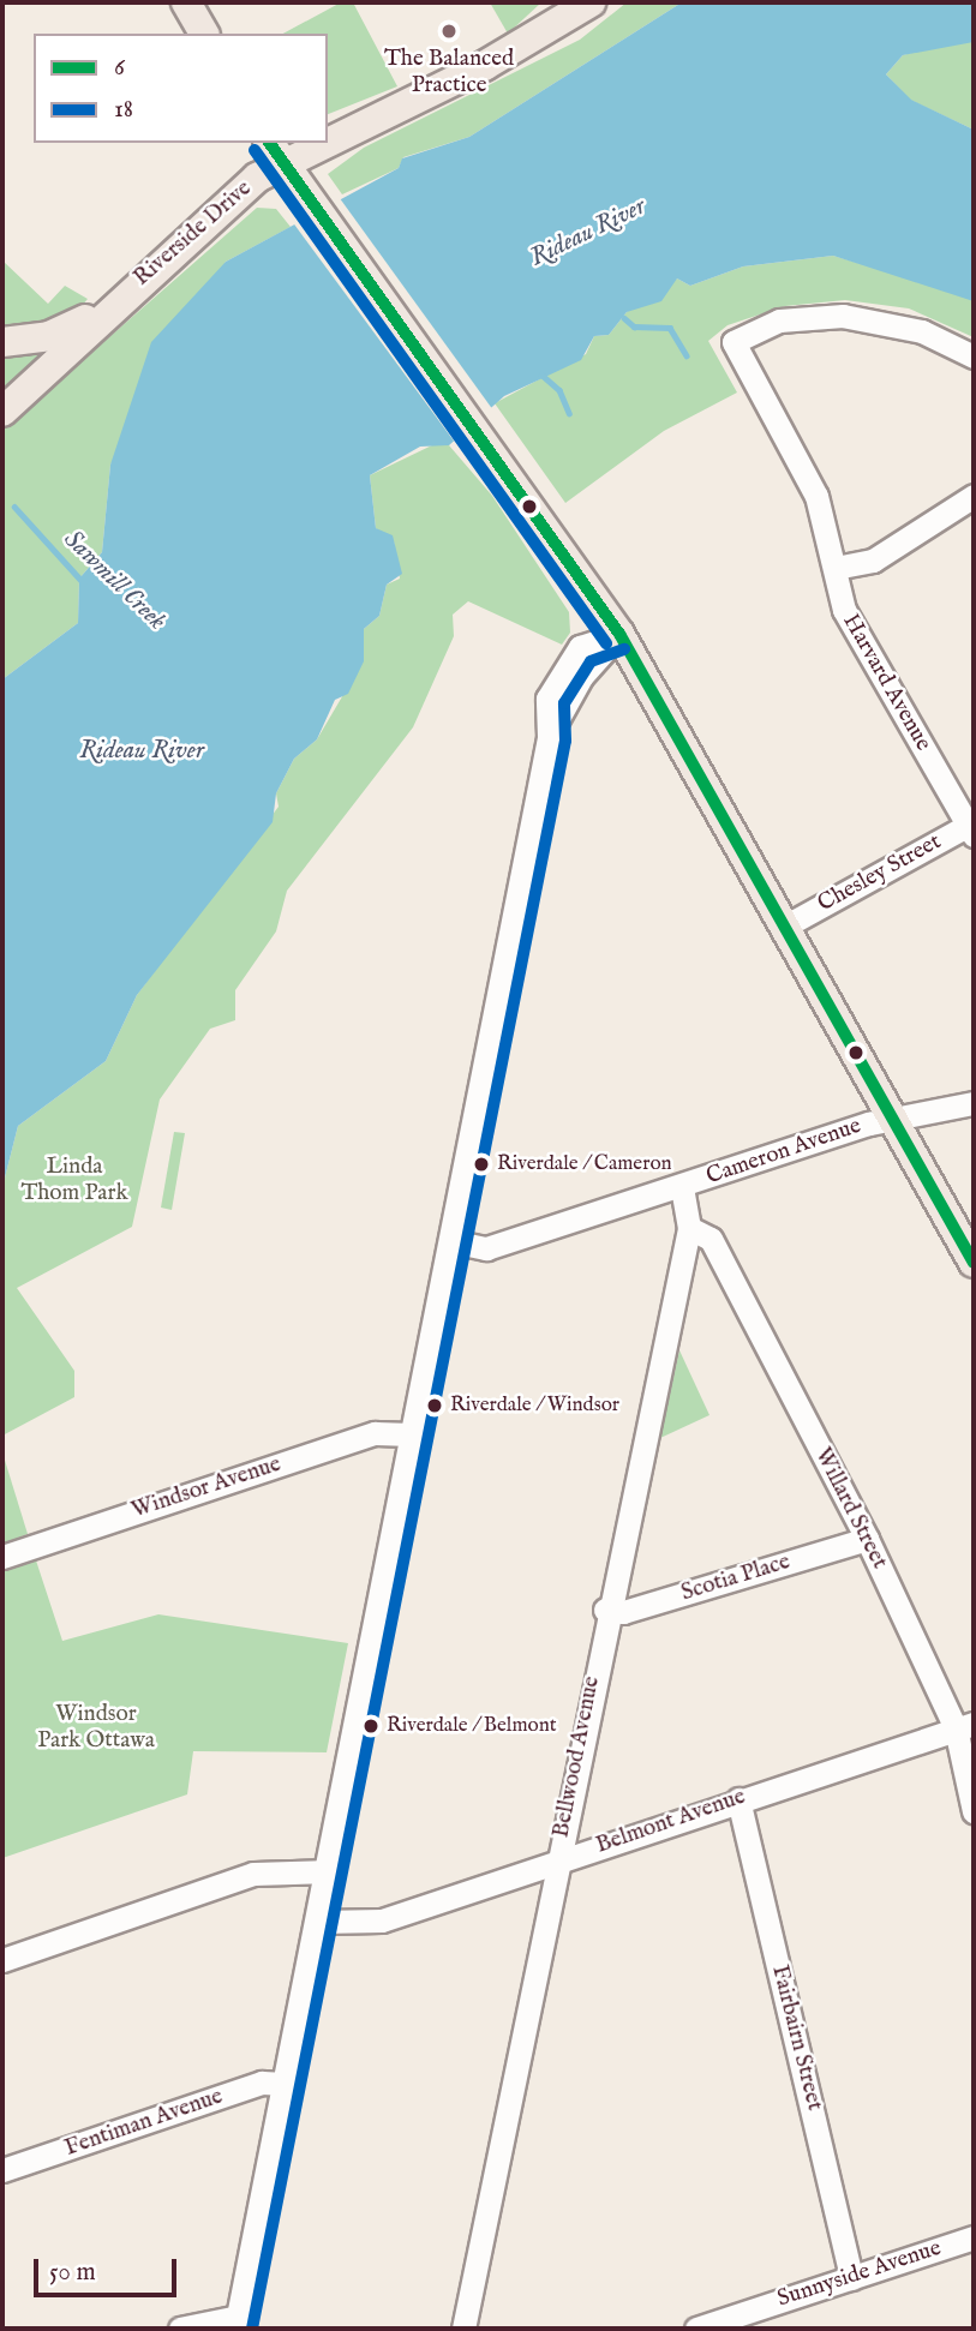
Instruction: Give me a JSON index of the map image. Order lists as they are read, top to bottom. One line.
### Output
{"streets":{"main road":["Riverside Drive"],"street":["Harvard Avenue","Chesley Street","Cameron Avenue","Windsor Avenue","Willard Street","Scotia Place","Bellwood Avenue","Belmont Avenue","Fairbairn Street","Fentiman Avenue","Sunnyside Avenue"]},"crossings":[["Harvard Avenue","Chesley Street"],["Cameron Avenue","Bellwood Avenue"],["Willard Street","Scotia Place"],["Willard Street","Bellwood Avenue"],["Willard Street","Belmont Avenue"],["Scotia Place","Bellwood Avenue"],["Bellwood Avenue","Belmont Avenue"],["Belmont Avenue","Fairbairn Street"],["Fairbairn Street","Sunnyside Avenue"]],"water":["Rideau River","Sawmill Creek"],"parks":["Linda Thom Park","Windsor Park Ottawa"],"places":["The Balanced Practice","Riverdale / Cameron","Riverdale / Windsor","Riverdale / Belmont"],"lines":["transit line 6","transit line 18"],"legend":["6","18"],"scale_bar":"50 m"}
